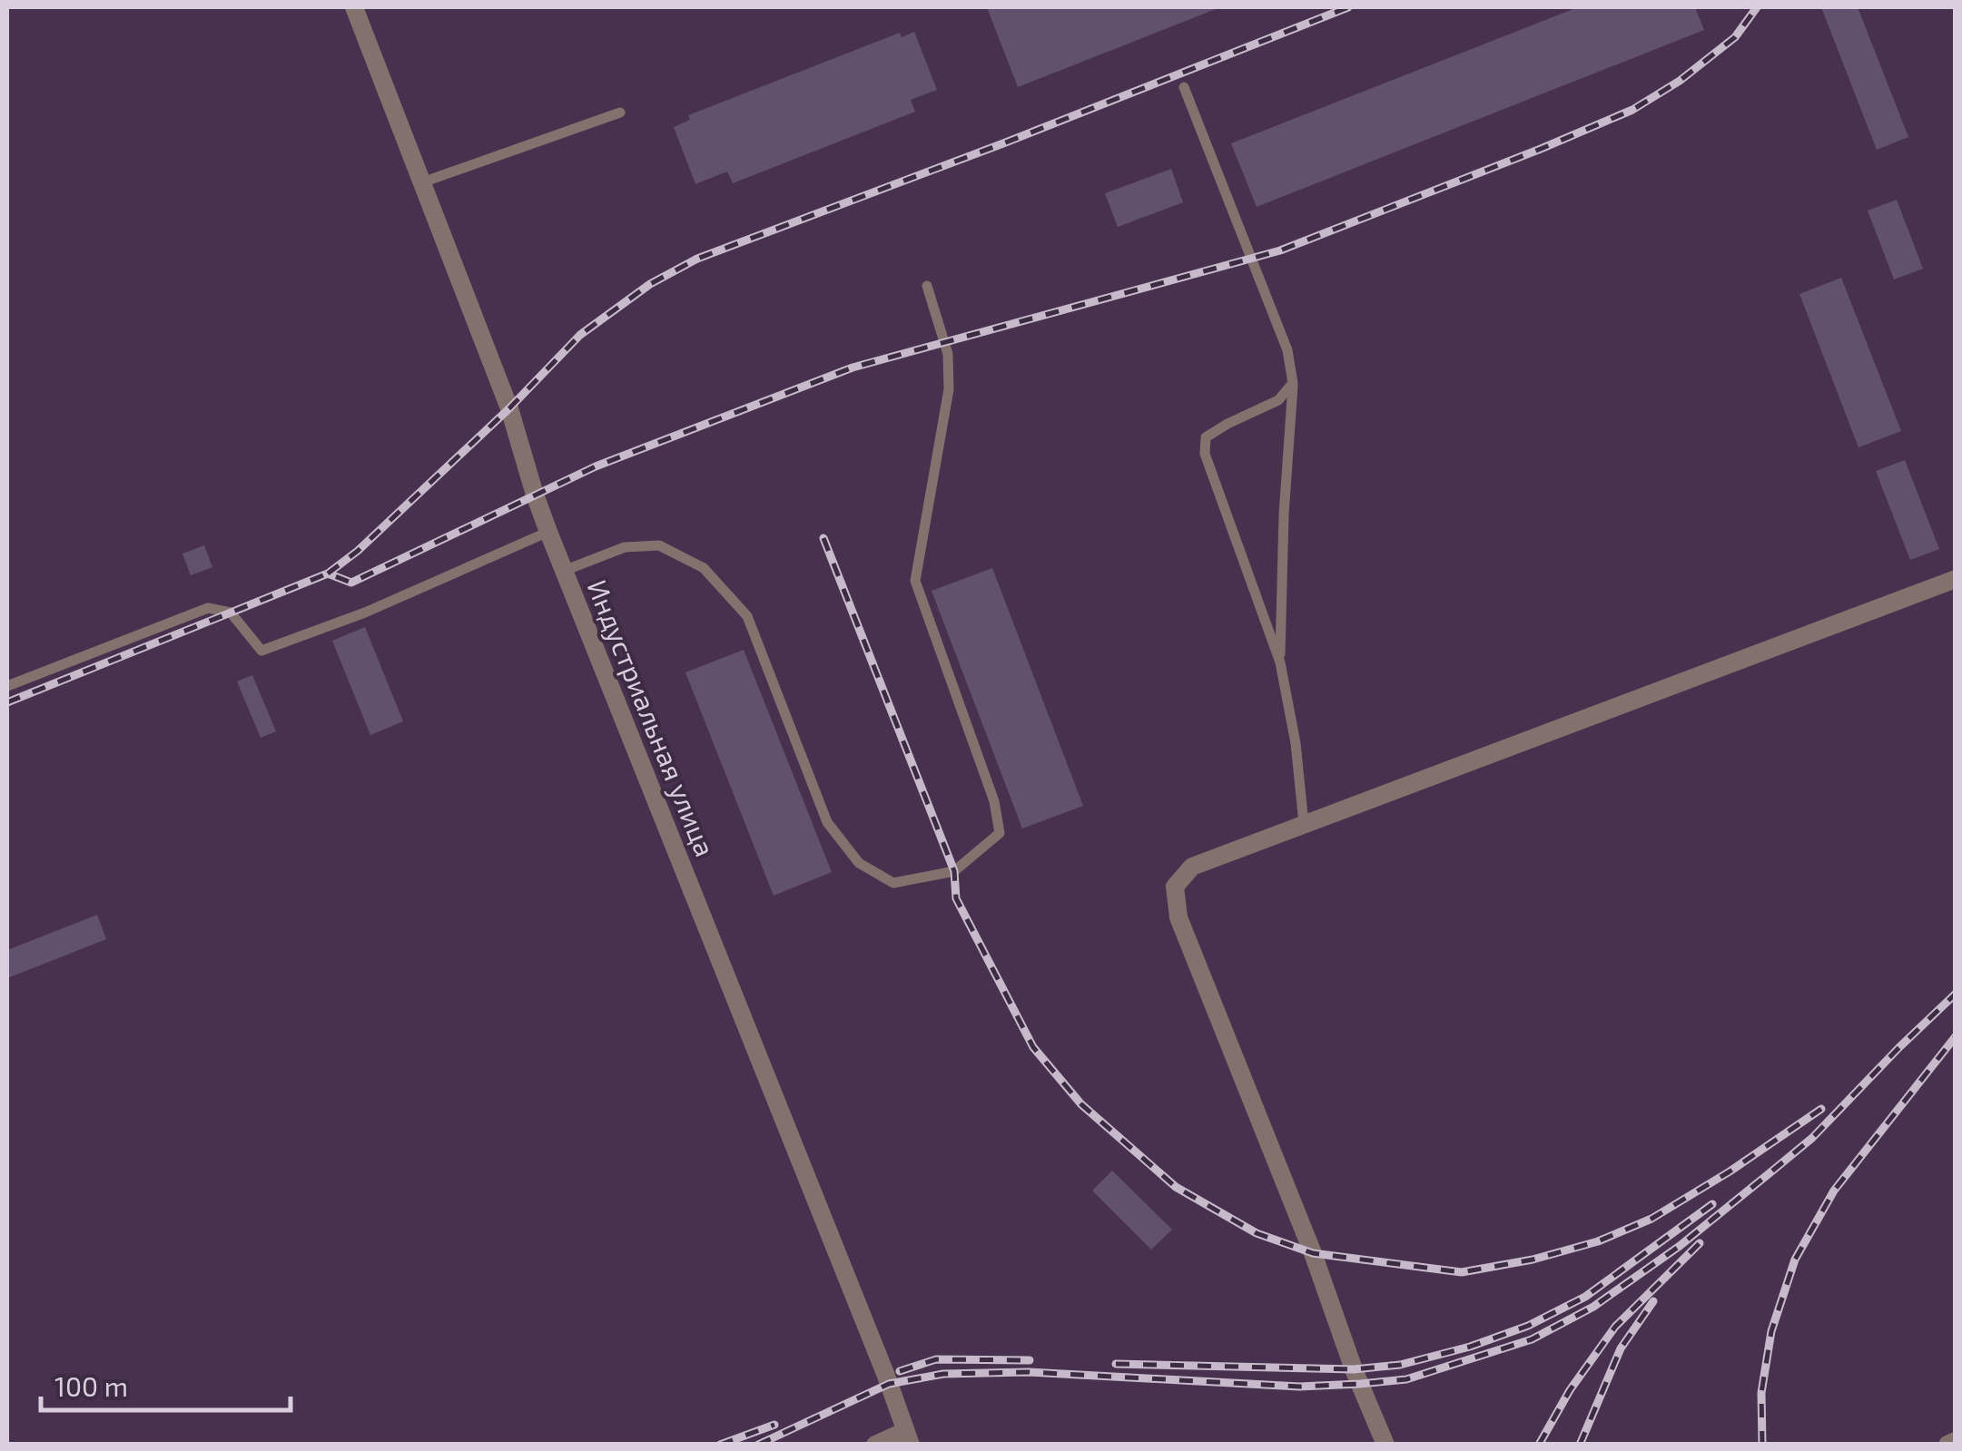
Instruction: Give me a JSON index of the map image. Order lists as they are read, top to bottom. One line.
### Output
{"streets":{"street":["Индустриальная улица"]},"scale_bar":"100 m"}
